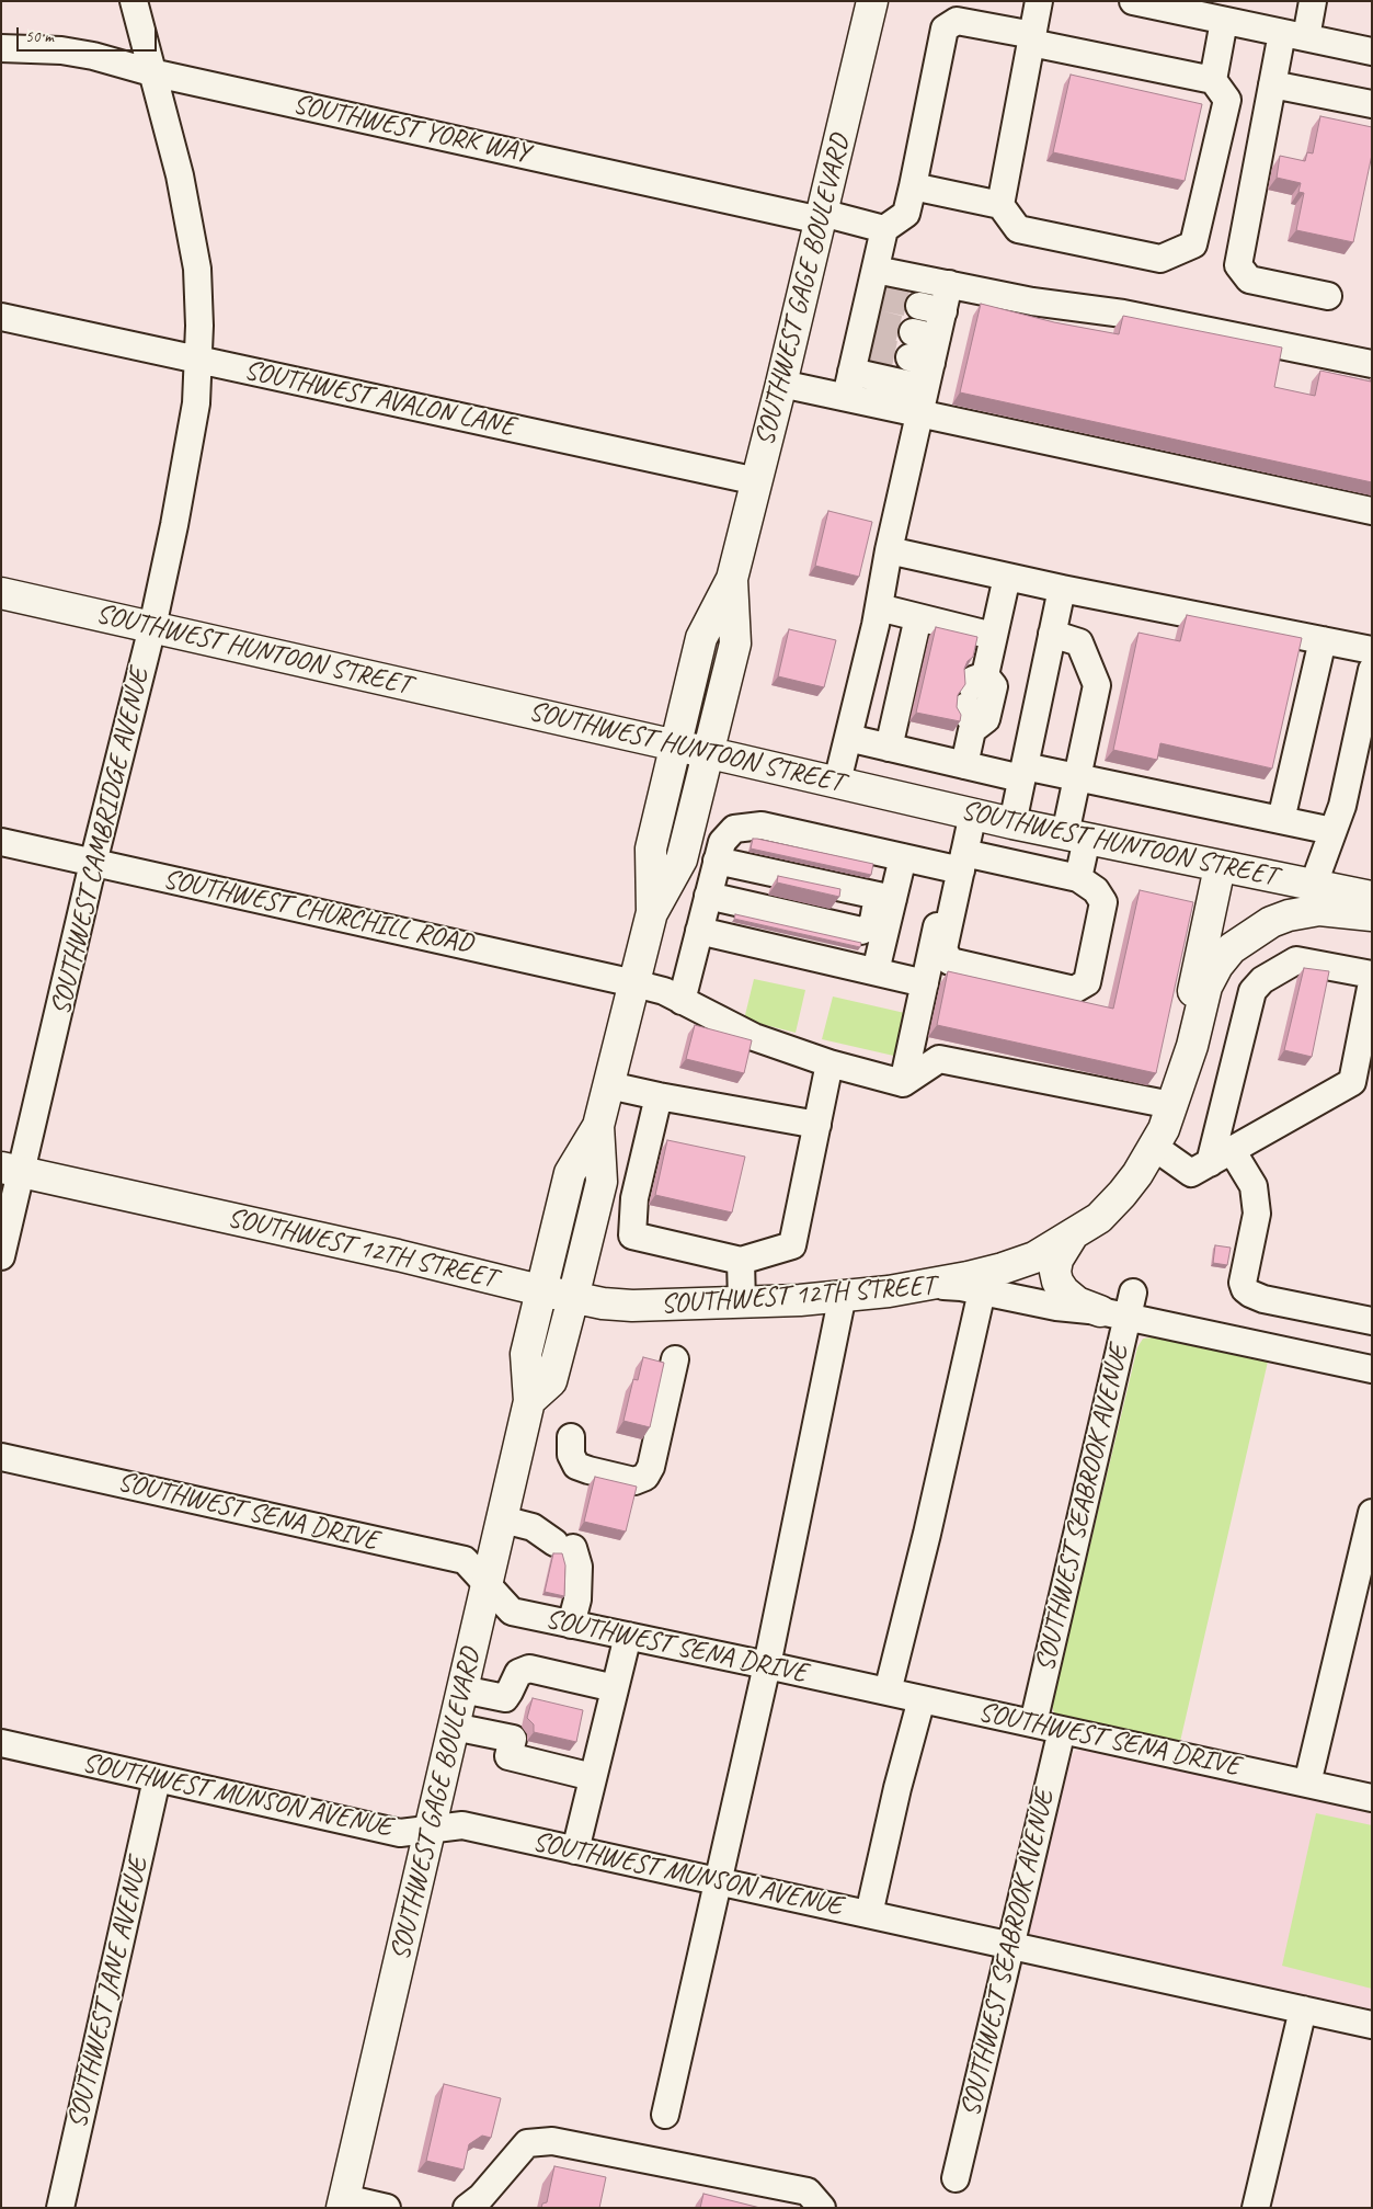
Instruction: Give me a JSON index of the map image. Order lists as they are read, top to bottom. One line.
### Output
{"streets":{"main road":["SOUTHWEST GAGE BOULEVARD","SOUTHWEST HUNTOON STREET","SOUTHWEST 12TH STREET"],"street":["SOUTHWEST YORK WAY","SOUTHWEST AVALON LANE","SOUTHWEST CAMBRIDGE AVENUE","SOUTHWEST CHURCHILL ROAD","SOUTHWEST SEABROOK AVENUE","SOUTHWEST SENA DRIVE","SOUTHWEST MUNSON AVENUE","SOUTHWEST JANE AVENUE"]},"crossings":[["SOUTHWEST YORK WAY","SOUTHWEST GAGE BOULEVARD"],["SOUTHWEST YORK WAY","SOUTHWEST CAMBRIDGE AVENUE"],["SOUTHWEST GAGE BOULEVARD","SOUTHWEST AVALON LANE"],["SOUTHWEST GAGE BOULEVARD","SOUTHWEST HUNTOON STREET"],["SOUTHWEST GAGE BOULEVARD","SOUTHWEST CHURCHILL ROAD"],["SOUTHWEST GAGE BOULEVARD","SOUTHWEST 12TH STREET"],["SOUTHWEST GAGE BOULEVARD","SOUTHWEST SENA DRIVE"],["SOUTHWEST GAGE BOULEVARD","SOUTHWEST MUNSON AVENUE"],["SOUTHWEST AVALON LANE","SOUTHWEST CAMBRIDGE AVENUE"],["SOUTHWEST HUNTOON STREET","SOUTHWEST CAMBRIDGE AVENUE"],["SOUTHWEST CAMBRIDGE AVENUE","SOUTHWEST CHURCHILL ROAD"],["SOUTHWEST CAMBRIDGE AVENUE","SOUTHWEST 12TH STREET"],["SOUTHWEST 12TH STREET","SOUTHWEST SEABROOK AVENUE"],["SOUTHWEST SEABROOK AVENUE","SOUTHWEST SENA DRIVE"],["SOUTHWEST SEABROOK AVENUE","SOUTHWEST MUNSON AVENUE"],["SOUTHWEST MUNSON AVENUE","SOUTHWEST JANE AVENUE"]],"scale_bar":"50 m"}
